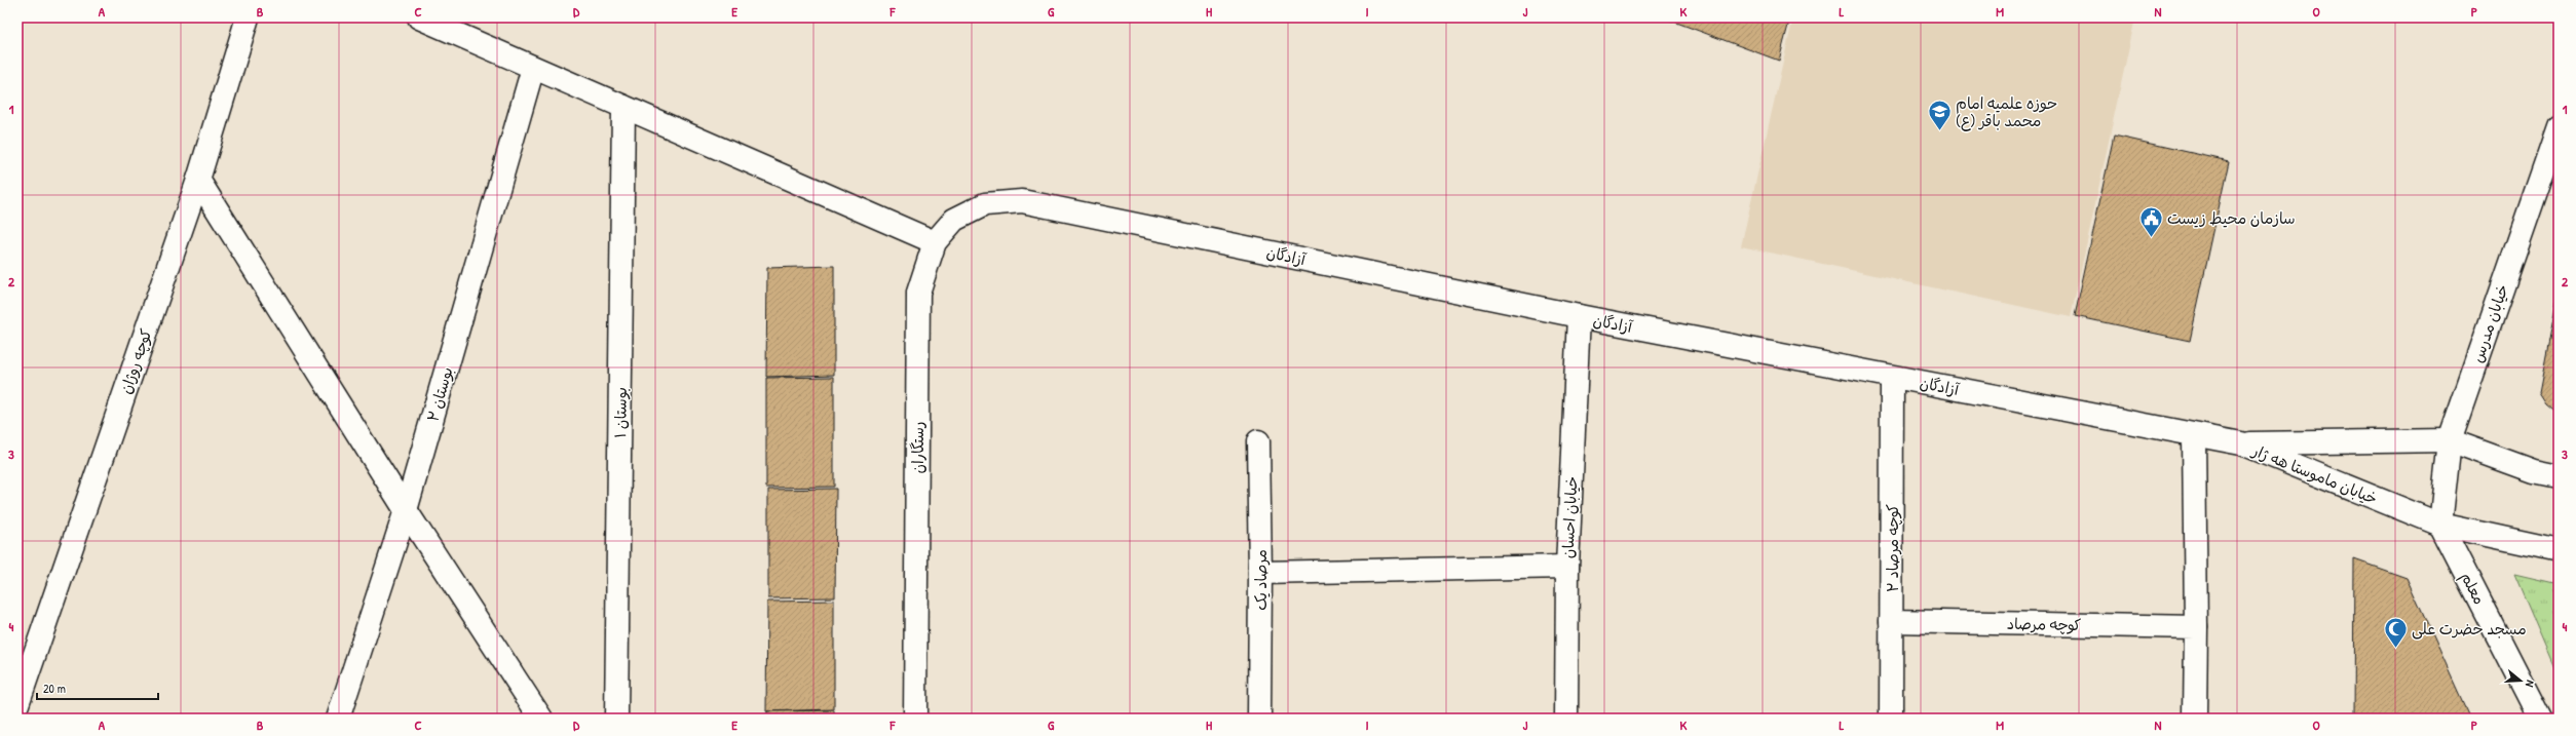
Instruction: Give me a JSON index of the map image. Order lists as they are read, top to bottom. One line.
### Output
{"streets":{"street":["آزادگان","خیابان مدرس","کوچه روژان","بوستان ۲","بوستان ۱","رستگاران","خیابان ماموستا هه ژار","خیابان احسان","کوچه مرصاد ۲","مرصاد یک","معلم","کوچه مرصاد"]},"crossings":[["آزادگان","رستگاران"],["آزادگان","خیابان ماموستا هه ژار"],["آزادگان","خیابان احسان"],["آزادگان","کوچه مرصاد ۲"],["خیابان مدرس","خیابان ماموستا هه ژار"],["خیابان مدرس","معلم"],["خیابان ماموستا هه ژار","معلم"],["کوچه مرصاد ۲","کوچه مرصاد"]],"places":{"school or university":["حوزه علمیه امام محمد باقر (ع)"],"public building":["سازمان محیط زیست"],"mosque":["مسجد حضرت علی"]},"scale_bar":"20 m","north":"right","grid":{"columns":["A","B","C","D","E","F","G","H","I","J","K","L","M","N","O","P"],"rows":["1","2","3","4"]}}
